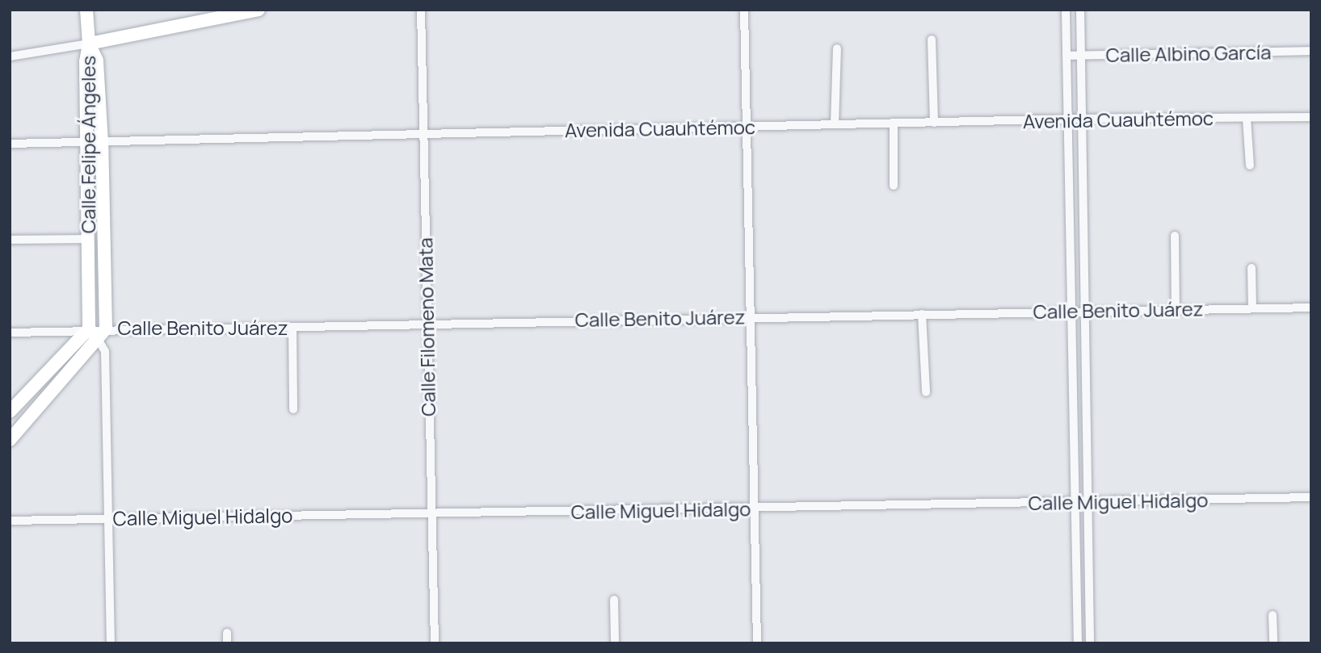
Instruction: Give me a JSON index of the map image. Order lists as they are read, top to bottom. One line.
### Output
{"streets":{"street":["Calle Albino García","Avenida Cuauhtémoc","Calle Felipe Ángeles","Calle Benito Juárez","Calle Filomeno Mata","Calle Miguel Hidalgo"]},"crossings":[["Avenida Cuauhtémoc","Calle Felipe Ángeles"],["Avenida Cuauhtémoc","Calle Filomeno Mata"],["Calle Felipe Ángeles","Calle Benito Juárez"],["Calle Felipe Ángeles","Calle Miguel Hidalgo"],["Calle Benito Juárez","Calle Filomeno Mata"],["Calle Filomeno Mata","Calle Miguel Hidalgo"]]}
